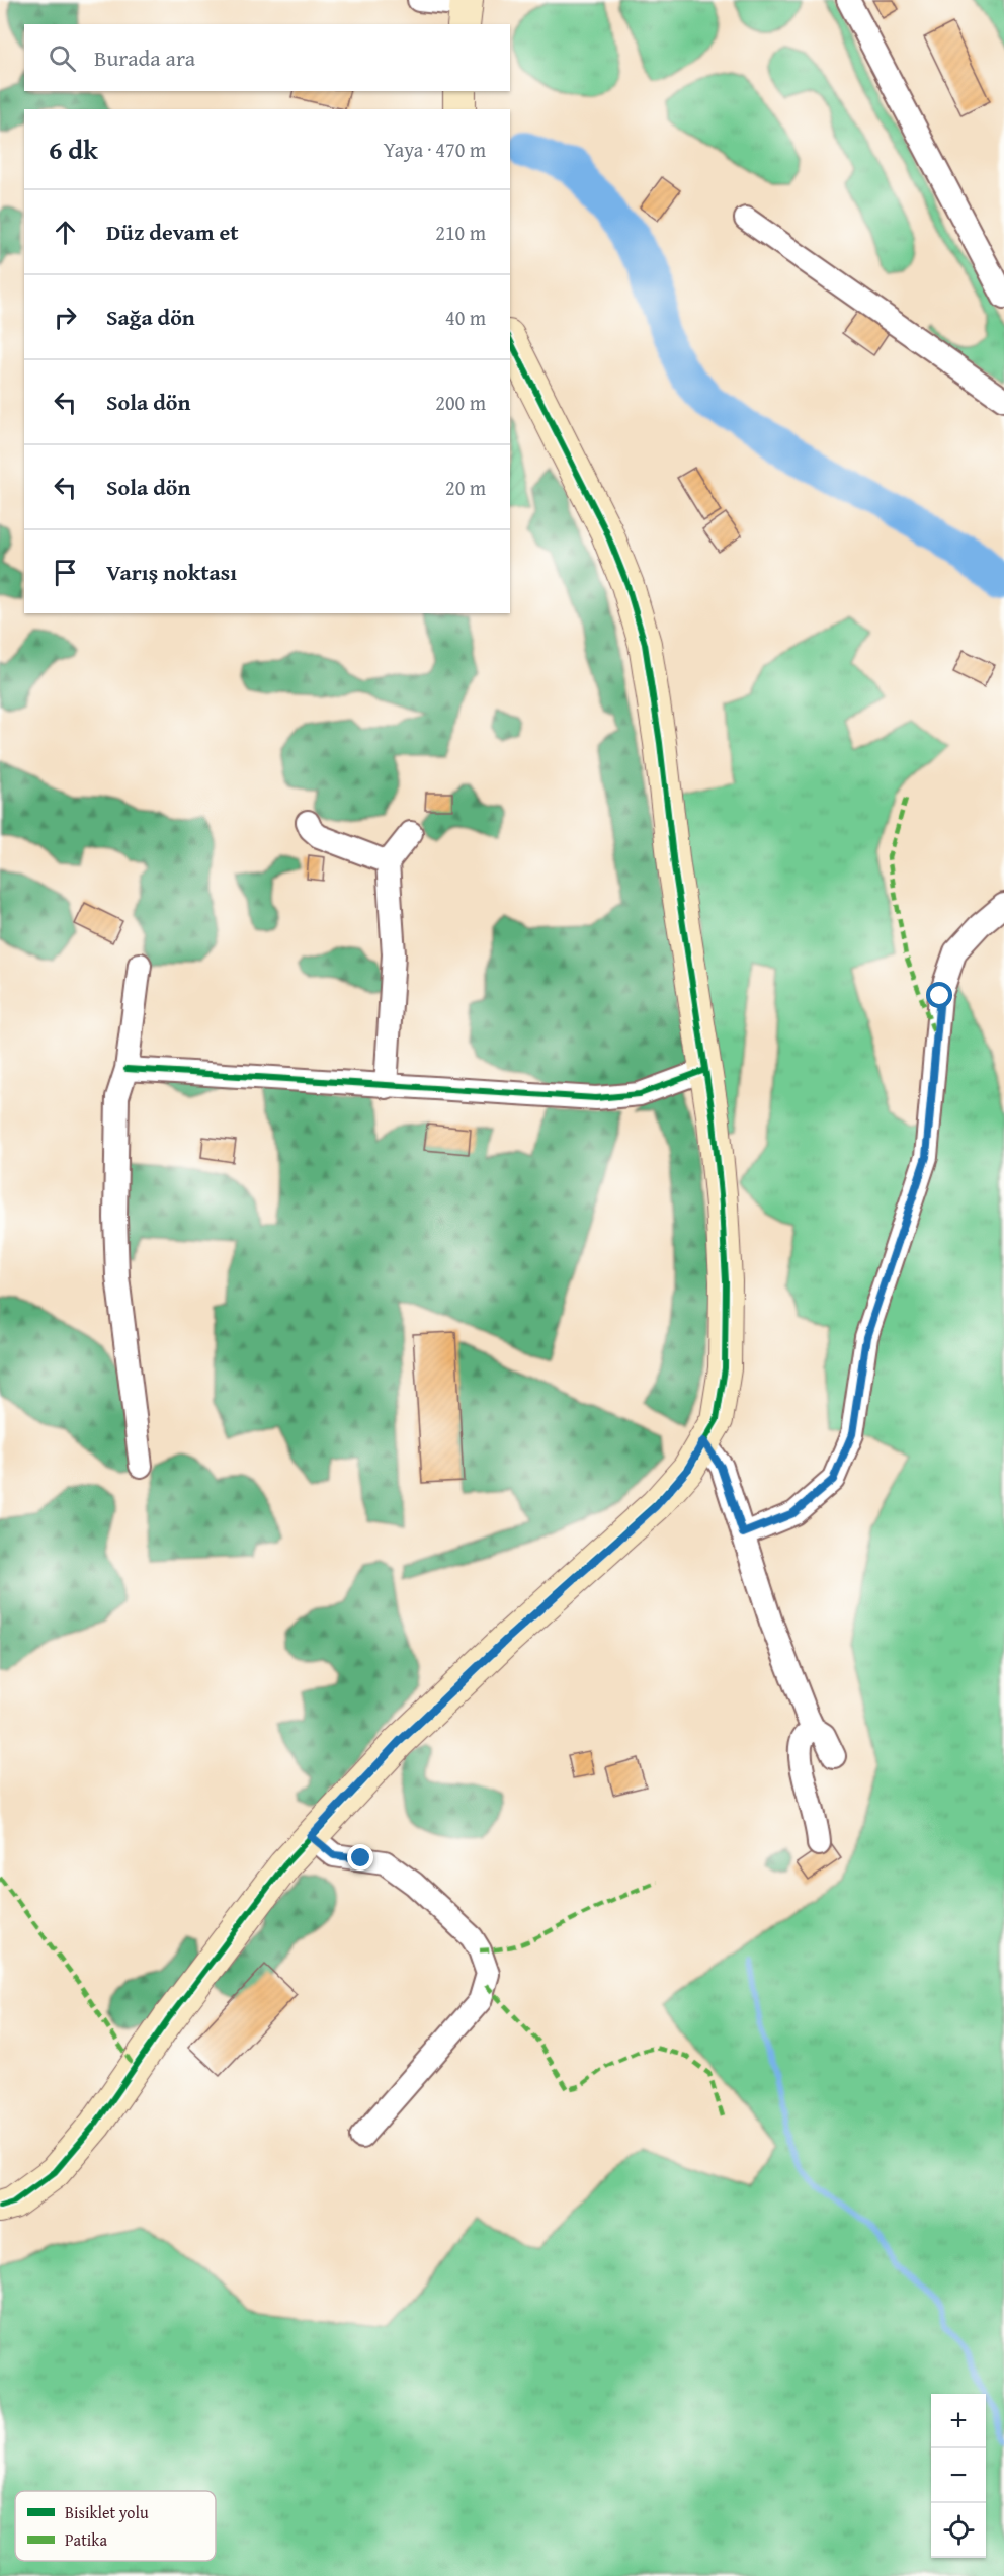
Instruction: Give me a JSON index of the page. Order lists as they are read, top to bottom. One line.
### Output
{"legend":["Bisiklet yolu","Patika"],"page":{"search":"Burada ara","heading":["6 dk","Yaya · 470 m"],"list":[["Düz devam et","210 m"],["Sağa dön","40 m"],["Sola dön","200 m"],["Sola dön","20 m"],"Varış noktası"],"map_buttons":["+","−"]}}
